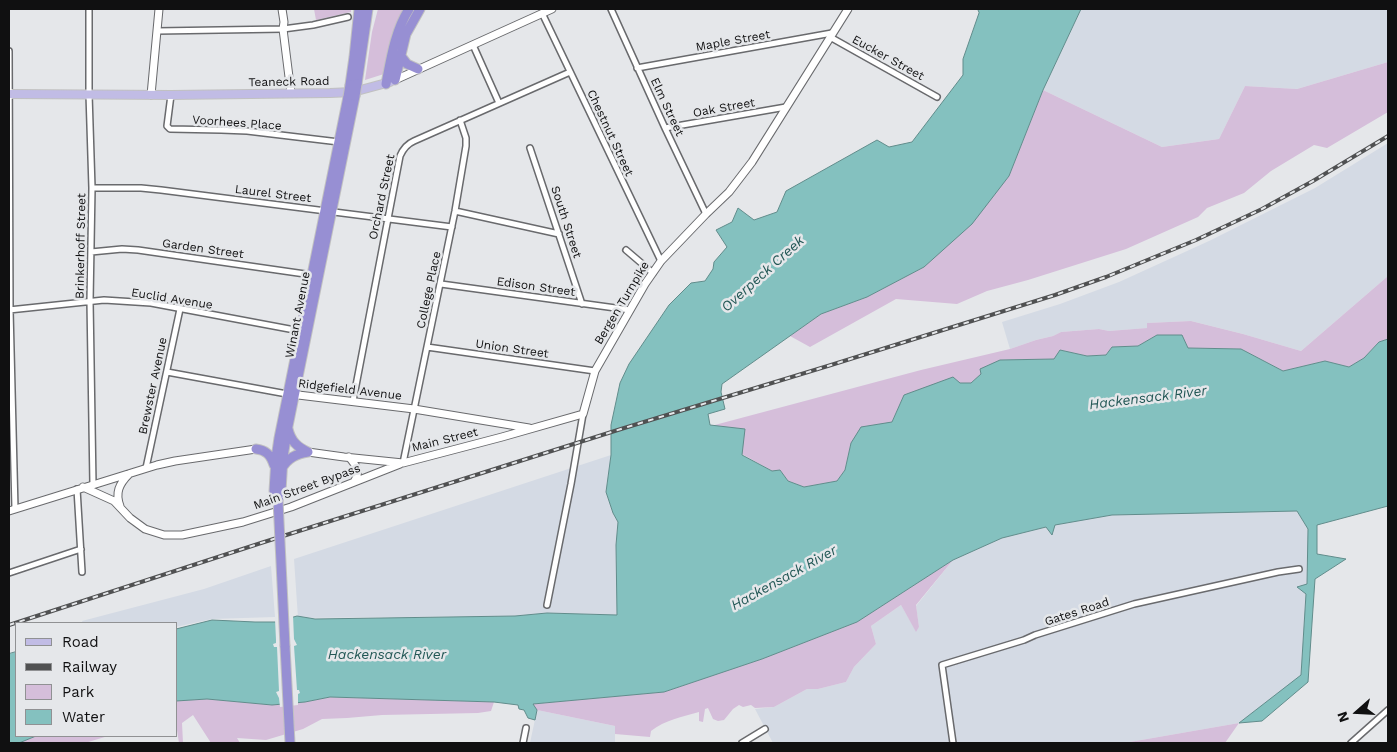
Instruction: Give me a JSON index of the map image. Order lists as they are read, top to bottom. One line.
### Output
{"streets":{"highway":["Winant Avenue"],"main road":["Teaneck Road"],"street":["Maple Street","Eucker Street","Elm Street","Oak Street","Voorhees Place","Chestnut Street","Laurel Street","Orchard Street","South Street","Brinkerhoff Street","Garden Street","Edison Street","College Place","Euclid Avenue","Bergen Turnpike","Union Street","Brewster Avenue","Ridgefield Avenue","Main Street","Main Street Bypass","Gates Road"]},"crossings":[["Maple Street","Eucker Street"],["Maple Street","Elm Street"],["Maple Street","Bergen Turnpike"],["Eucker Street","Bergen Turnpike"],["Teaneck Road","Voorhees Place"],["Teaneck Road","Chestnut Street"],["Teaneck Road","Brinkerhoff Street"],["Elm Street","Oak Street"],["Elm Street","Bergen Turnpike"],["Oak Street","Bergen Turnpike"],["Voorhees Place","Winant Avenue"],["Chestnut Street","Orchard Street"],["Chestnut Street","Bergen Turnpike"],["Laurel Street","Orchard Street"],["Laurel Street","Brinkerhoff Street"],["Laurel Street","College Place"],["Laurel Street","Winant Avenue"],["Orchard Street","College Place"],["Orchard Street","Ridgefield Avenue"],["South Street","Edison Street"],["Brinkerhoff Street","Garden Street"],["Brinkerhoff Street","Euclid Avenue"],["Garden Street","Winant Avenue"],["Edison Street","College Place"],["Edison Street","Bergen Turnpike"],["College Place","Union Street"],["College Place","Ridgefield Avenue"],["College Place","Main Street"],["College Place","Main Street Bypass"],["Euclid Avenue","Winant Avenue"],["Euclid Avenue","Brewster Avenue"],["Bergen Turnpike","Union Street"],["Bergen Turnpike","Main Street"],["Winant Avenue","Ridgefield Avenue"],["Brewster Avenue","Ridgefield Avenue"],["Ridgefield Avenue","Main Street"],["Main Street","Main Street Bypass"]],"water":["Overpeck Creek","Hackensack River"],"legend":["Road","Railway","Park","Water"],"north":"left"}
